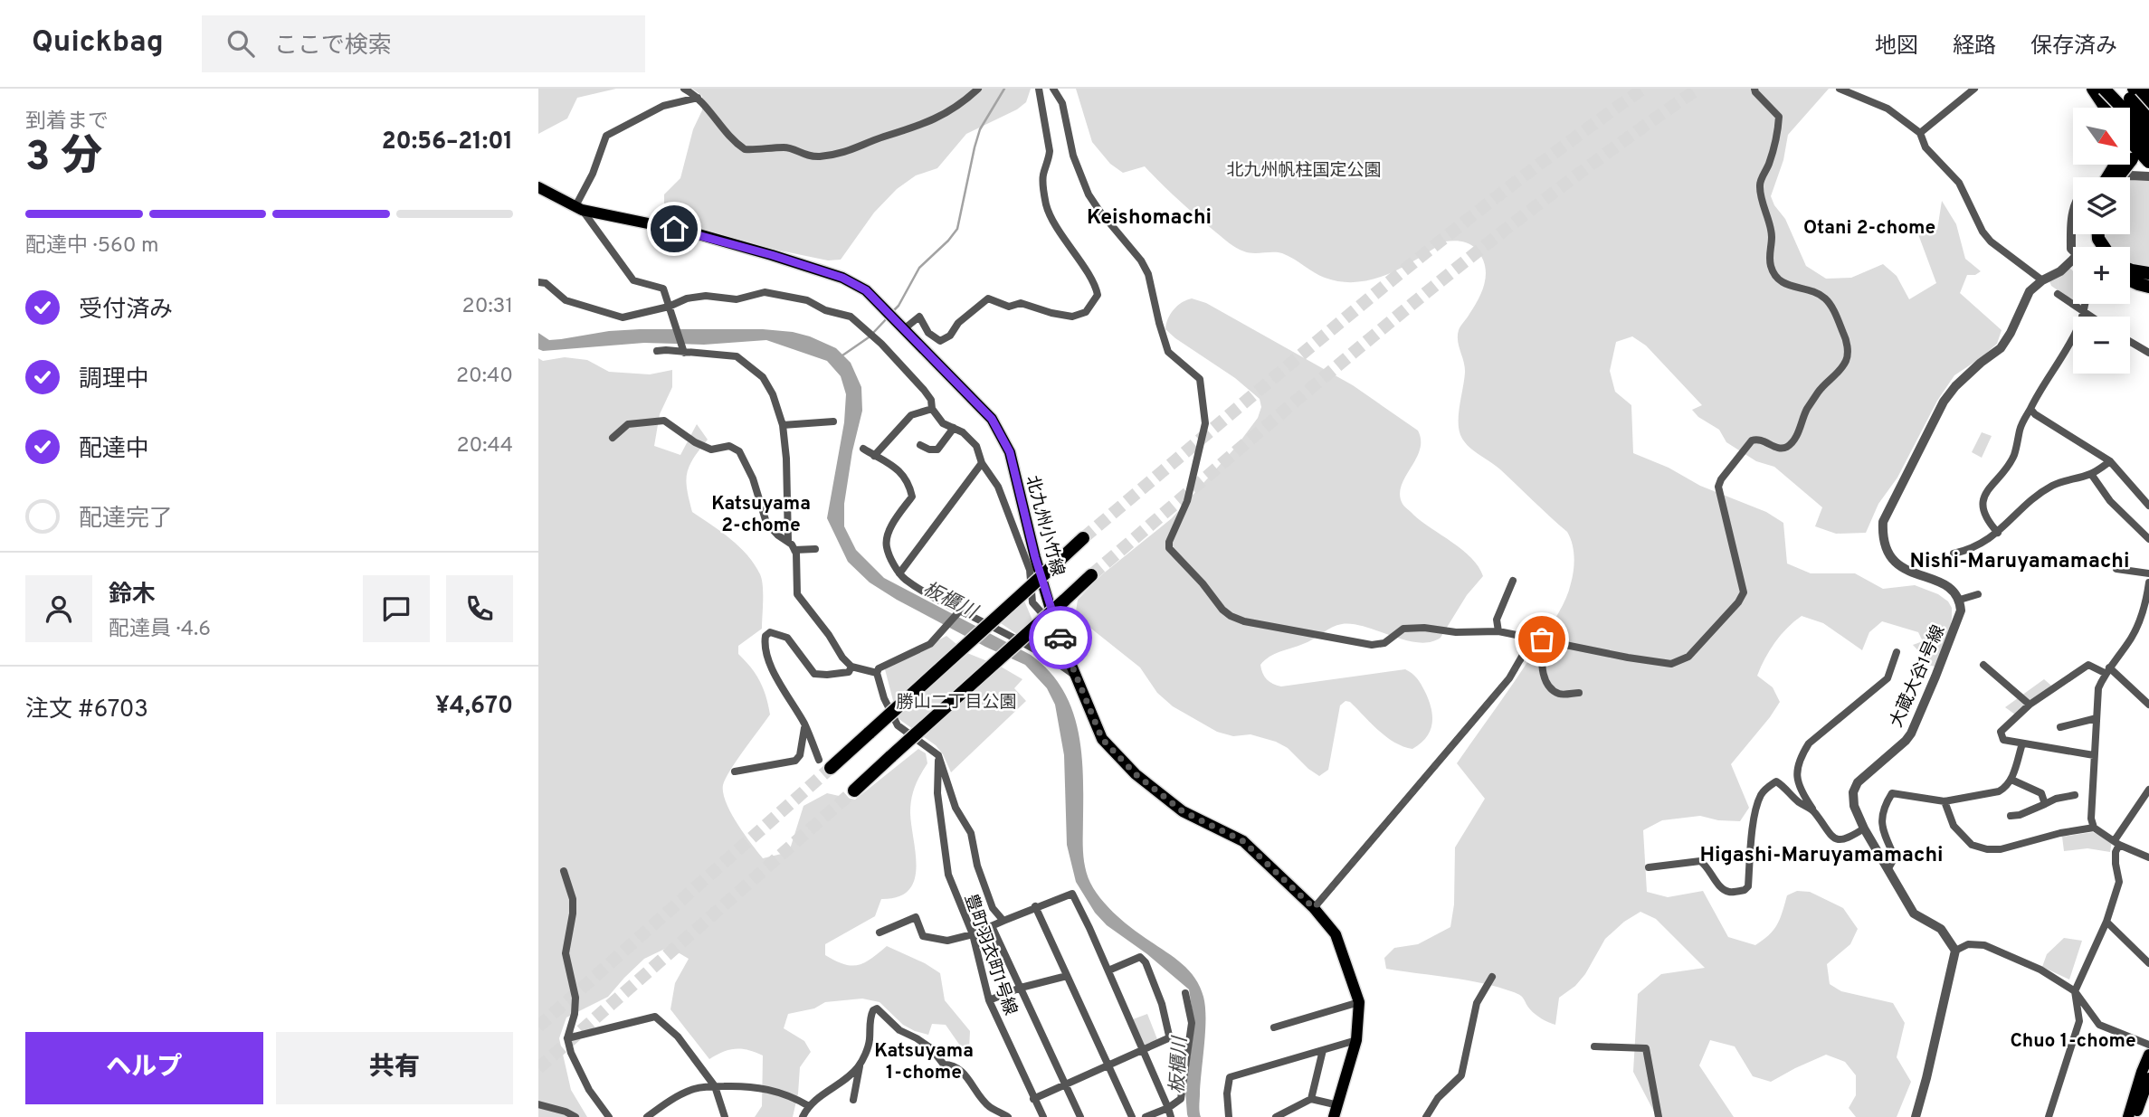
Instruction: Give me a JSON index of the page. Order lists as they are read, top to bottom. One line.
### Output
{"streets":{"main road":["北九州小竹線"],"street":["大蔵大谷1号線","豊町羽衣町1号線"]},"districts":["Keishomachi","Otani 2-chome","Katsuyama 2-chome","Nishi-Maruyamamachi","Higashi-Maruyamamachi","Chuo 1-chome","Katsuyama 1-chome"],"water":["板櫃川"],"parks":["北九州帆柱国定公園","勝山二丁目公園"],"north":"bottom right","page":{"header":"Quickbag","search":"ここで検索","nav":["地図","経路","保存済み"],"heading":["3 分","到着まで","20:56–21:01"],"panel":["鈴木","配達員 · 4.6","注文 #6703","¥4,670"],"map_buttons":["+","−"],"bar":"配達中 · 560 m","list":[["受付済み","20:31"],["調理中","20:40"],["配達中","20:44"],"配達完了"],"buttons":["ヘルプ","共有"]}}
